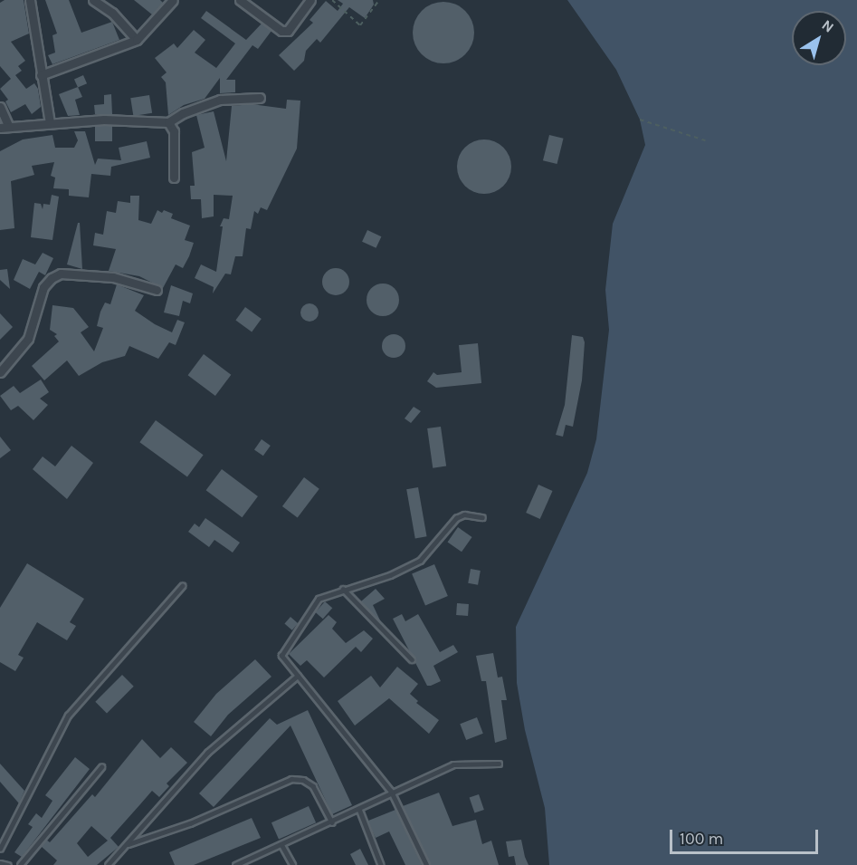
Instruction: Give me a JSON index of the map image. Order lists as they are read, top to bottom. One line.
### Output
{"scale_bar":"100 m","north":"top right"}
